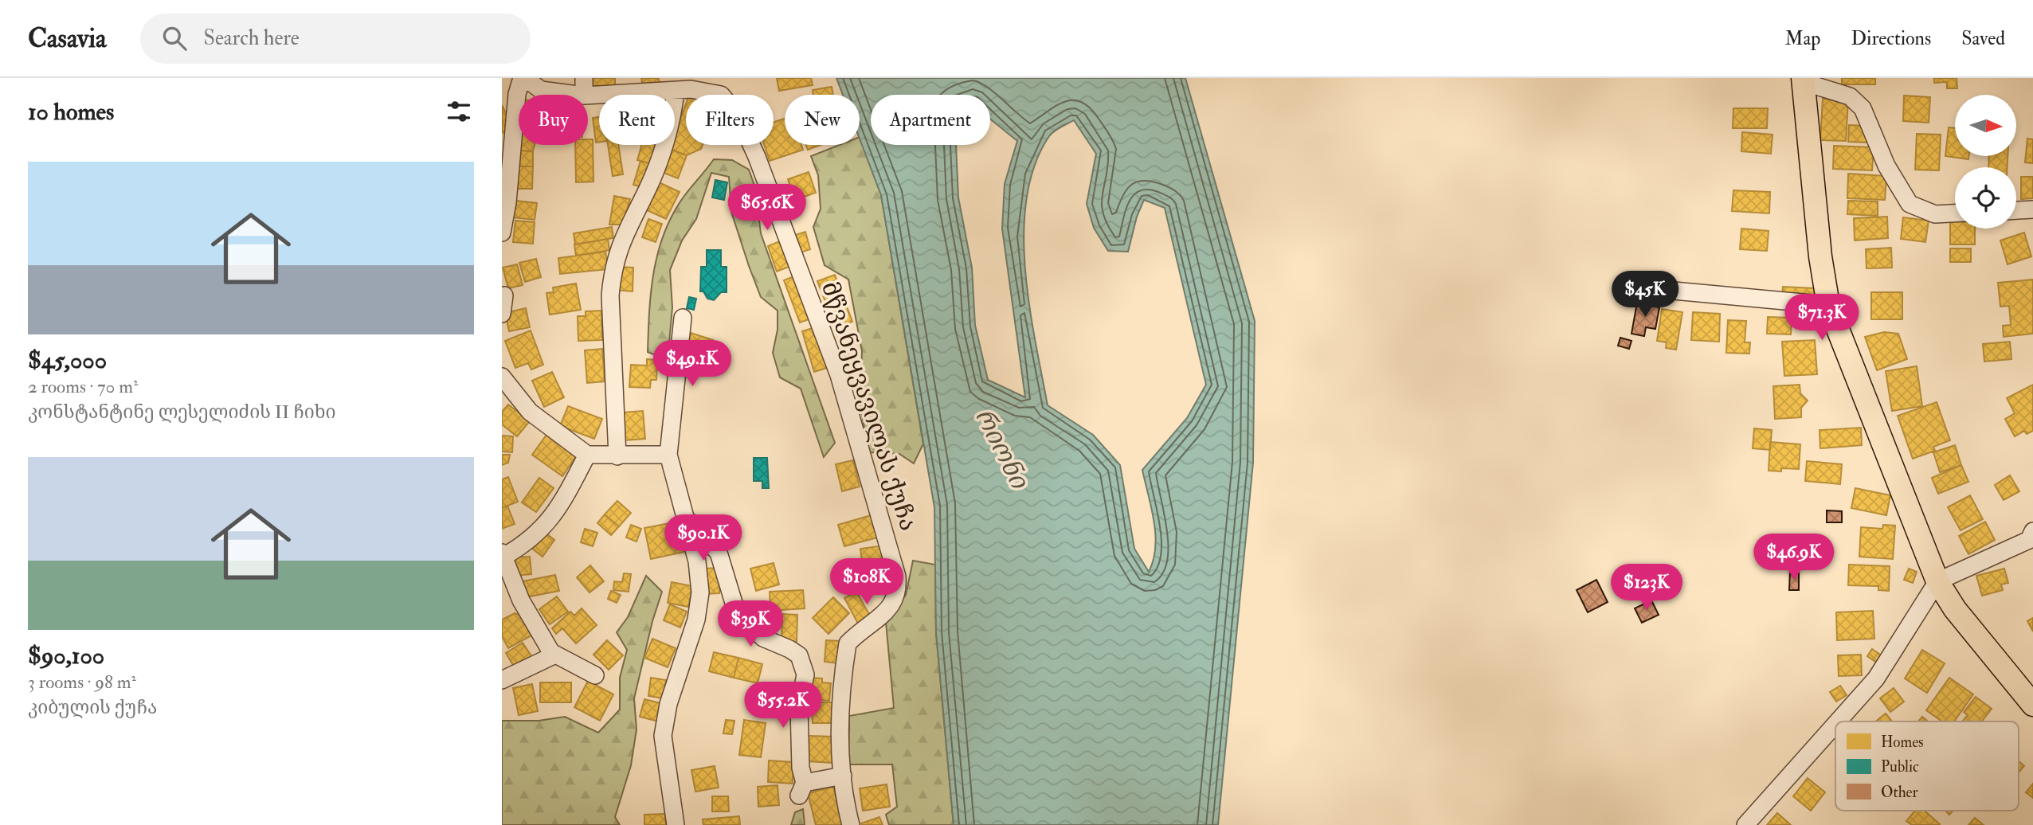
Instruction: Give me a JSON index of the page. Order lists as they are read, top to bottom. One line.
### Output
{"streets":{"street":["მწვანეყვავილას ქუჩა"]},"water":["რიონი"],"legend":["Homes","Public","Other"],"north":"right","page":{"header":"Casavia","search":"Search here","nav":["Map","Directions","Saved"],"heading":"10 homes","chip":["Buy","Rent","Filters","New","Apartment"],"list":[{"name":"$45,000","note":"2 rooms · 70 m² · კონსტანტინე ლესელიძის II ჩიხი"},{"name":"$90,100","note":"3 rooms · 98 m² · კიბულის ქუჩა"}],"price":["$65.6K","$45K","$71.3K","$49.1K","$90.1K","$46.9K","$108K","$123K","$39K","$55.2K"]}}
